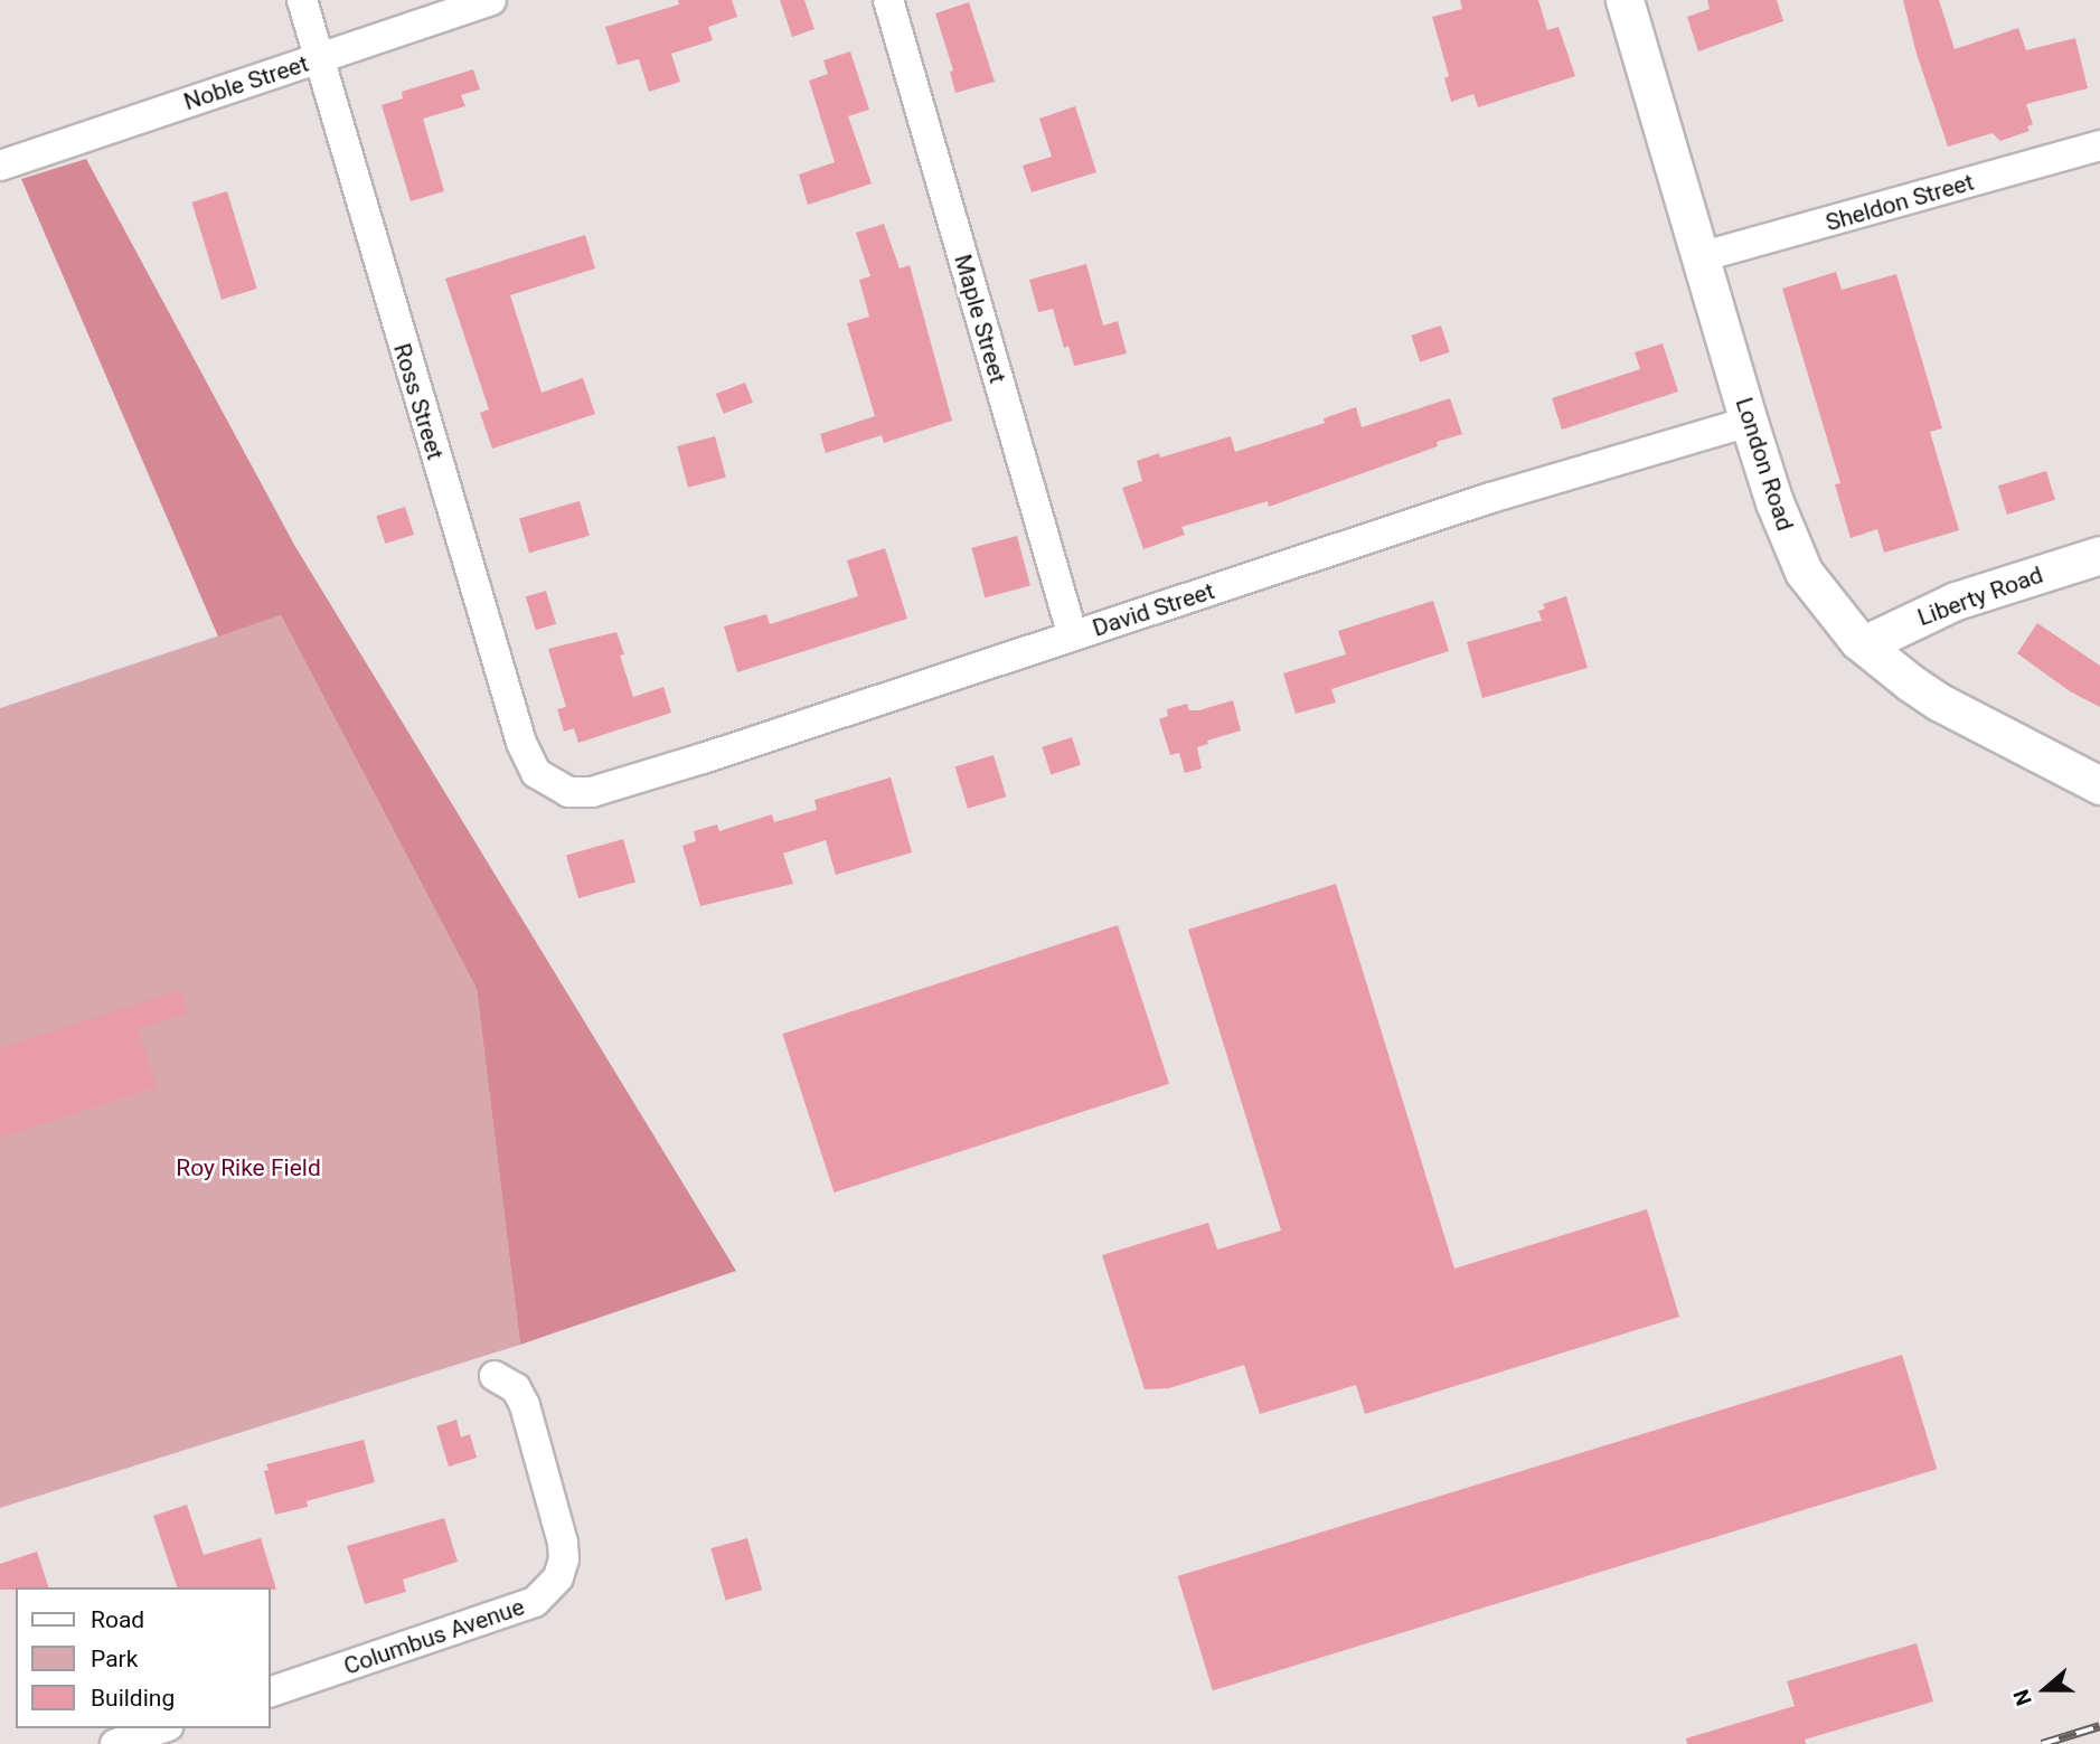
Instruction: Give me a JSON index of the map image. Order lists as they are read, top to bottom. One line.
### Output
{"streets":{"street":["Noble Street","Sheldon Street","Maple Street","Ross Street","London Road","Liberty Road","David Street","Columbus Avenue"]},"crossings":[["Noble Street","Ross Street"],["Sheldon Street","London Road"],["Maple Street","David Street"],["Ross Street","David Street"],["London Road","Liberty Road"],["London Road","David Street"]],"parks":["Roy Rike Field"],"legend":["Road","Park","Building"],"north":"left"}
